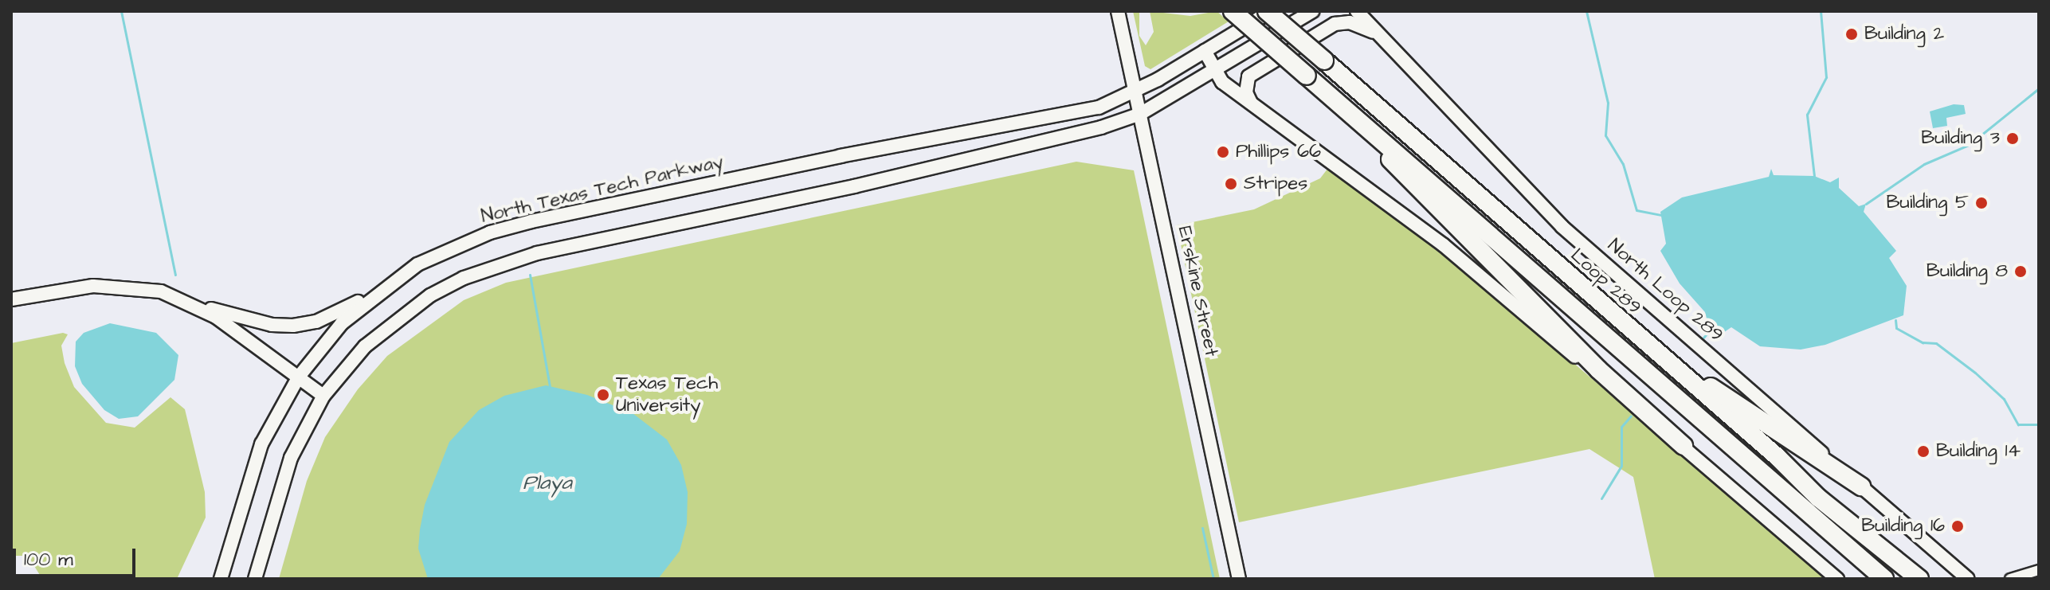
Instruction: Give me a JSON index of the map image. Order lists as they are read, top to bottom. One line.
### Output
{"streets":{"highway":["Loop 289"],"main road":["North Texas Tech Parkway","North Loop 289","Erskine Street"]},"crossings":[["North Texas Tech Parkway","Loop 289"],["North Texas Tech Parkway","Erskine Street"]],"water":["Playa"],"places":["Building 2","Building 3","Phillips 66","Stripes","Building 5","Building 8","Texas Tech University","Building 14","Building 16"],"scale_bar":"100 m"}
